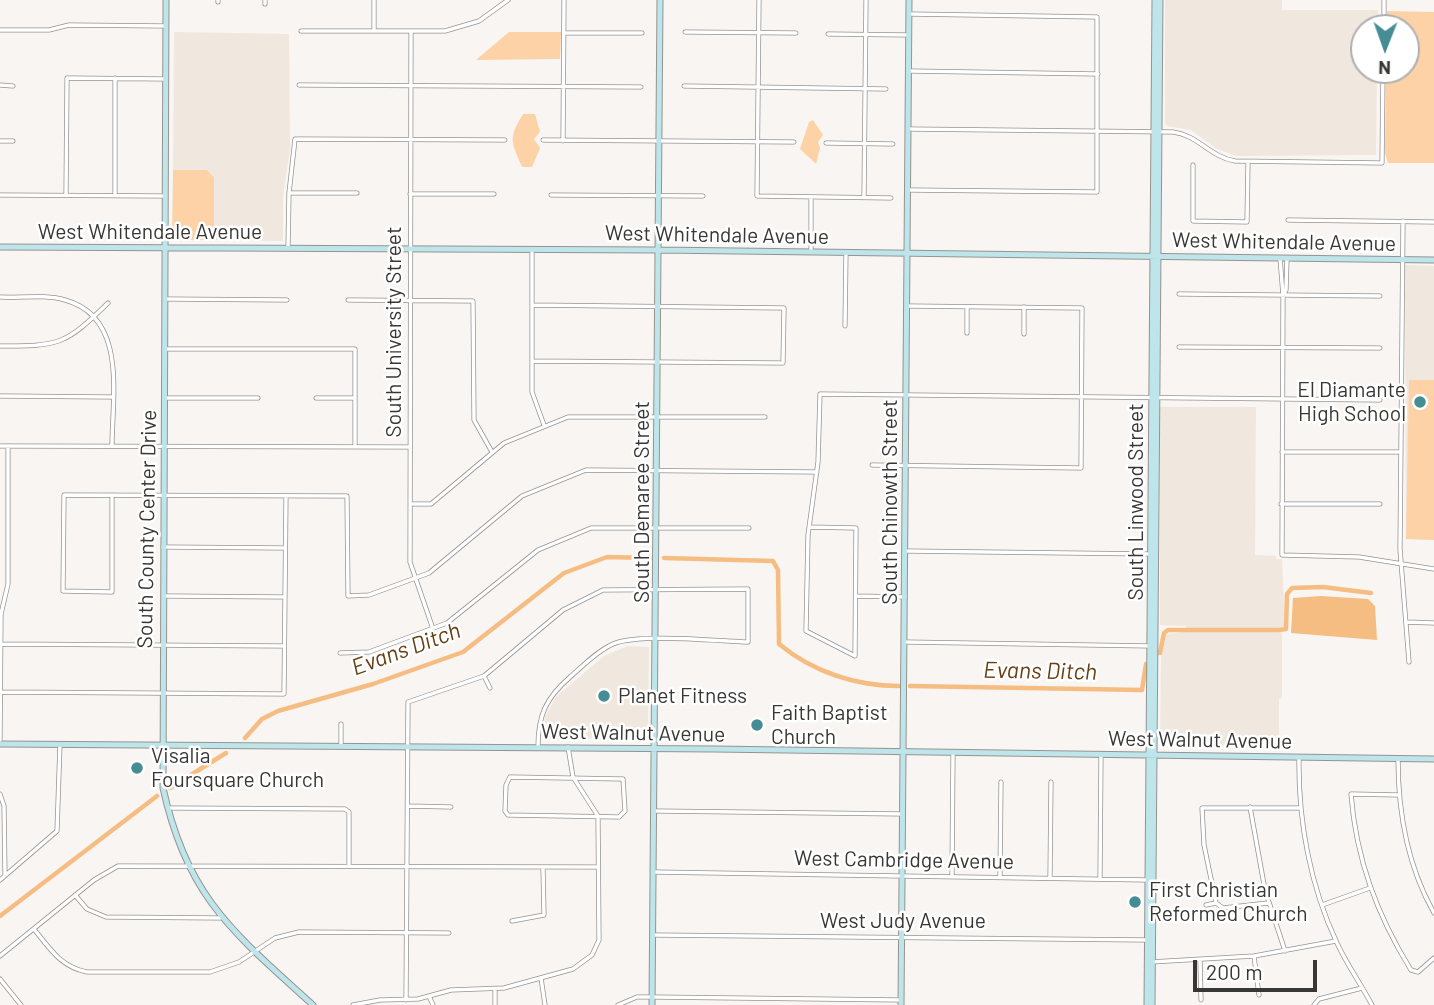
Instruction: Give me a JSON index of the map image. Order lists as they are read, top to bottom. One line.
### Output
{"streets":{"street":["West Whitendale Avenue","South University Street","South Demaree Street","South Chinowth Street","South Linwood Street","South County Center Drive","West Walnut Avenue","West Cambridge Avenue","West Judy Avenue"]},"crossings":[["West Whitendale Avenue","South University Street"],["West Whitendale Avenue","South Demaree Street"],["West Whitendale Avenue","South Chinowth Street"],["West Whitendale Avenue","South Linwood Street"],["West Whitendale Avenue","South County Center Drive"],["South Demaree Street","West Walnut Avenue"],["South Demaree Street","West Cambridge Avenue"],["South Demaree Street","West Judy Avenue"],["South Chinowth Street","West Walnut Avenue"],["South Chinowth Street","West Cambridge Avenue"],["South Chinowth Street","West Judy Avenue"],["South Linwood Street","West Walnut Avenue"],["South Linwood Street","West Cambridge Avenue"],["South Linwood Street","West Judy Avenue"],["South County Center Drive","West Walnut Avenue"]],"water":["Evans Ditch"],"places":["El Diamante High School","Planet Fitness","Faith Baptist Church","Visalia Foursquare Church","First Christian Reformed Church"],"scale_bar":"200 m","north":"bottom"}
